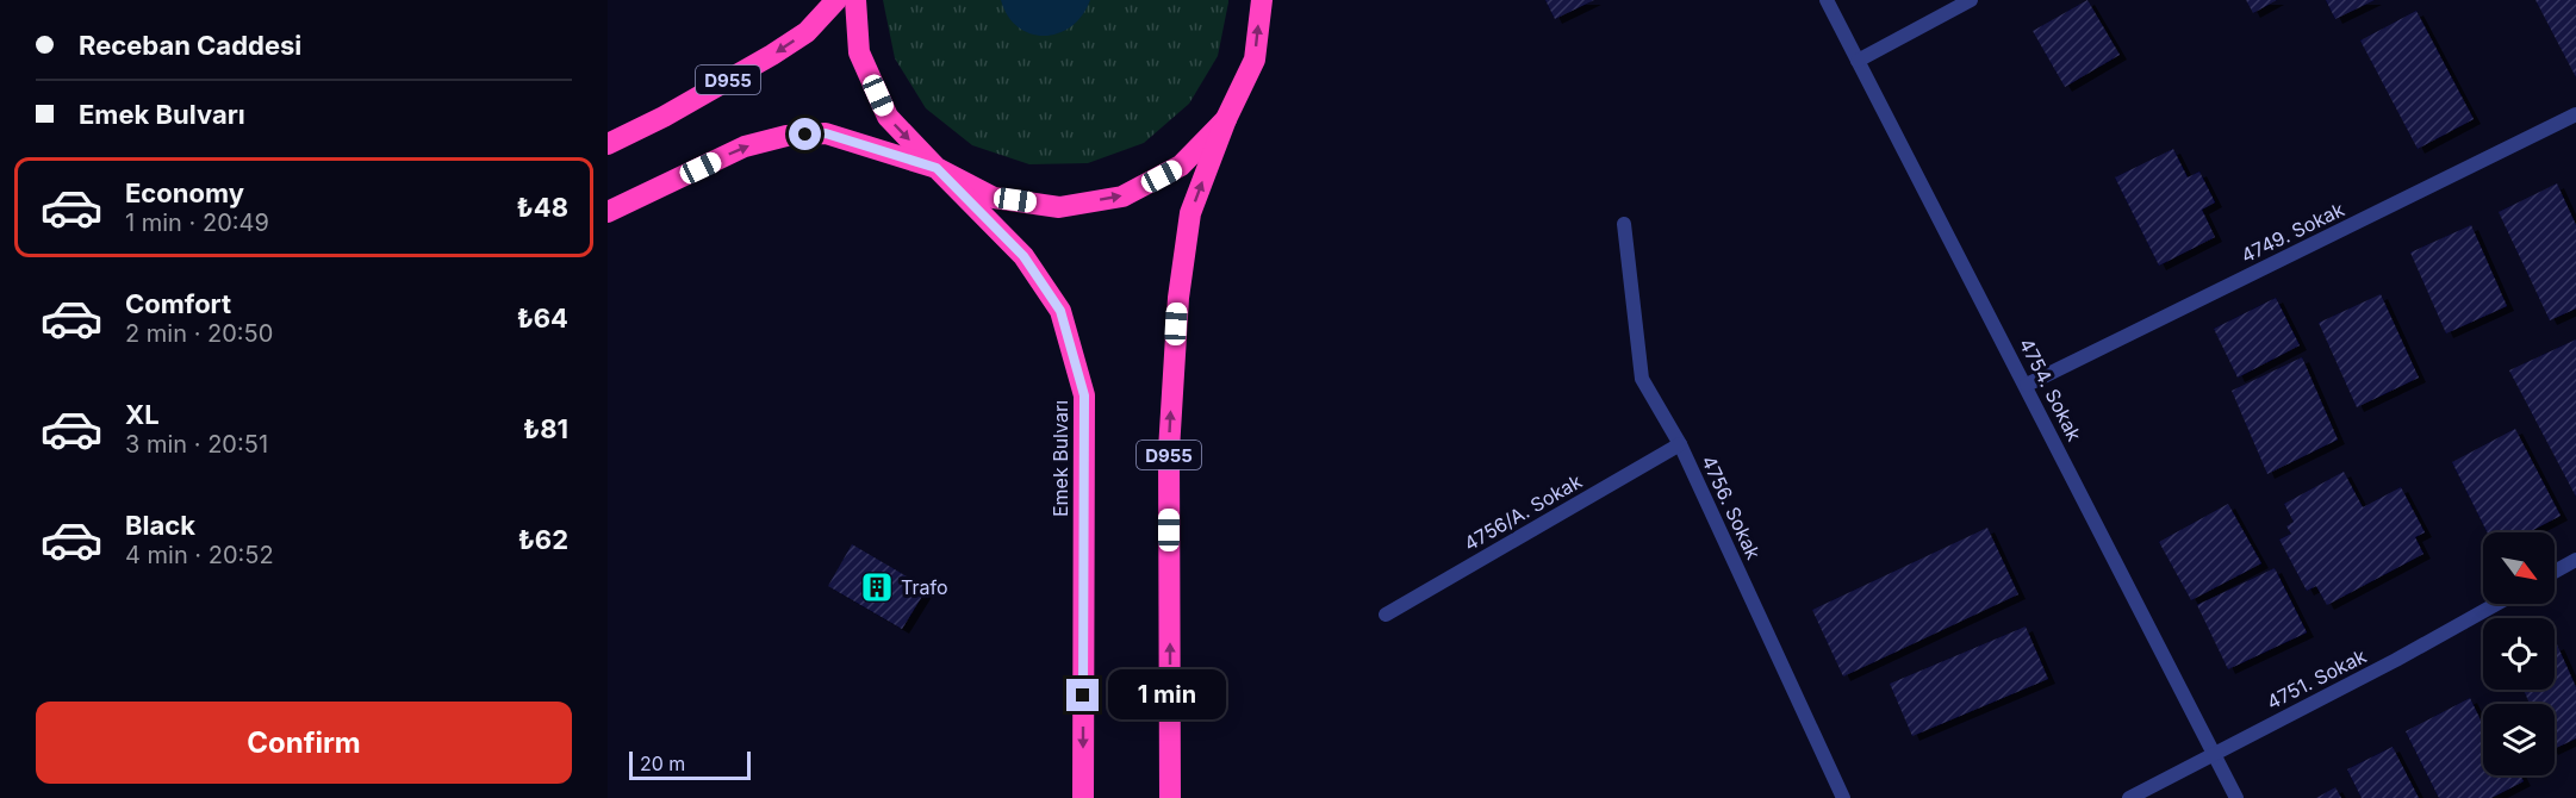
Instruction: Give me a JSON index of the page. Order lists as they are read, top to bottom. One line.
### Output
{"streets":{"highway":["D955","Emek Bulvarı"],"street":["4749. Sokak","4754. Sokak","4756. Sokak","4756/A. Sokak","4751. Sokak"]},"crossings":[["D955","Emek Bulvarı"],["4749. Sokak","4754. Sokak"],["4754. Sokak","4751. Sokak"],["4756. Sokak","4756/A. Sokak"]],"places":{"building":["Trafo"]},"scale_bar":"20 m","north":"bottom right","page":{"banner":["Receban Caddesi","Emek Bulvarı"],"list":[{"name":"Economy","note":"1 min · 20:49","value":"₺48"},{"name":"Comfort","note":"2 min · 20:50","value":"₺64"},{"name":"XL","note":"3 min · 20:51","value":"₺81"},{"name":"Black","note":"4 min · 20:52","value":"₺62"}],"bubble":"1 min","buttons":"Confirm","scale":"20 m"}}
